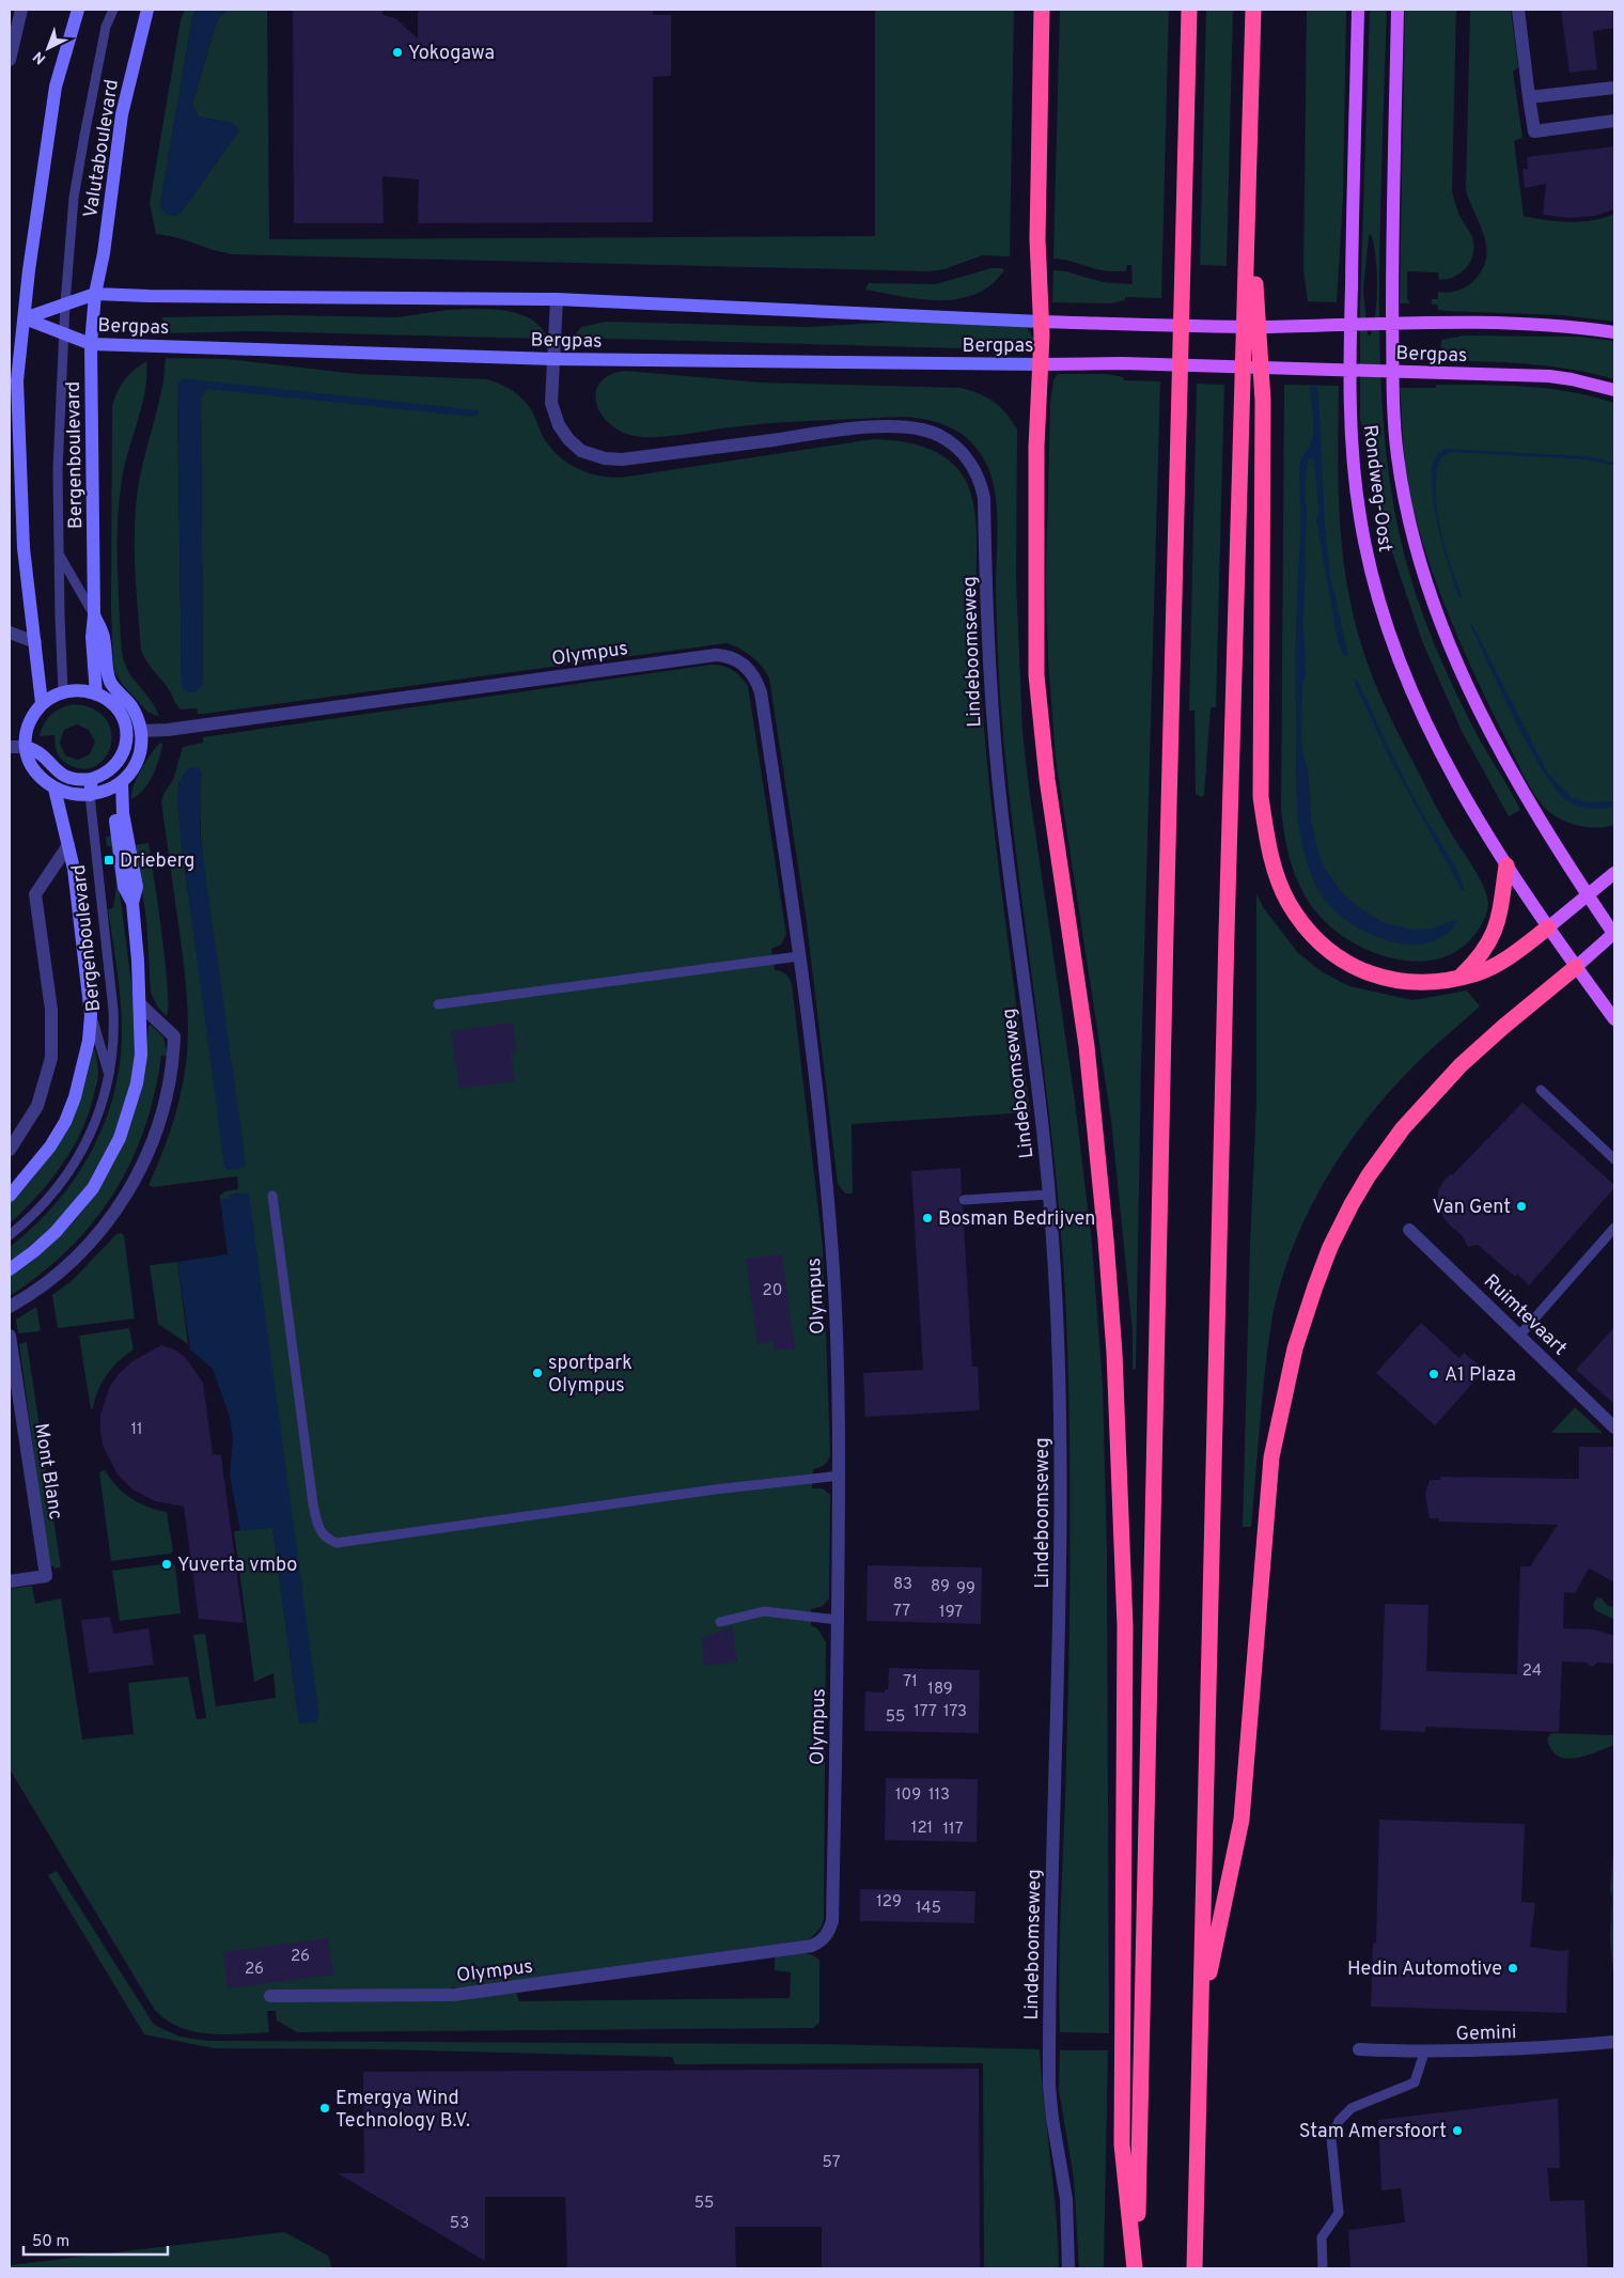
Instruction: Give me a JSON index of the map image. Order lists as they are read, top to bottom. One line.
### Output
{"streets":{"main road":["Valutaboulevard","Bergpas","Bergenboulevard","Rondweg-Oost"],"street":["Lindeboomseweg","Olympus","Ruimtevaart","Mont Blanc","Gemini"]},"crossings":[["Valutaboulevard","Bergpas"],["Valutaboulevard","Bergenboulevard"],["Bergpas","Bergenboulevard"],["Bergpas","Lindeboomseweg"],["Bergenboulevard","Olympus"]],"places":{"other":["Yokogawa","Van Gent","Bosman Bedrijven","sportpark Olympus","A1 Plaza","Yuverta vmbo","Hedin Automotive","Emergya Wind Technology B.V.","Stam Amersfoort"],"transit":["Drieberg"]},"house_numbers":["20","11","83","89","99","77","197","24","71","189","177","173","55","109","113","121","117","129","145","26","26","57","55","53"],"scale_bar":"50 m","north":"bottom left"}
